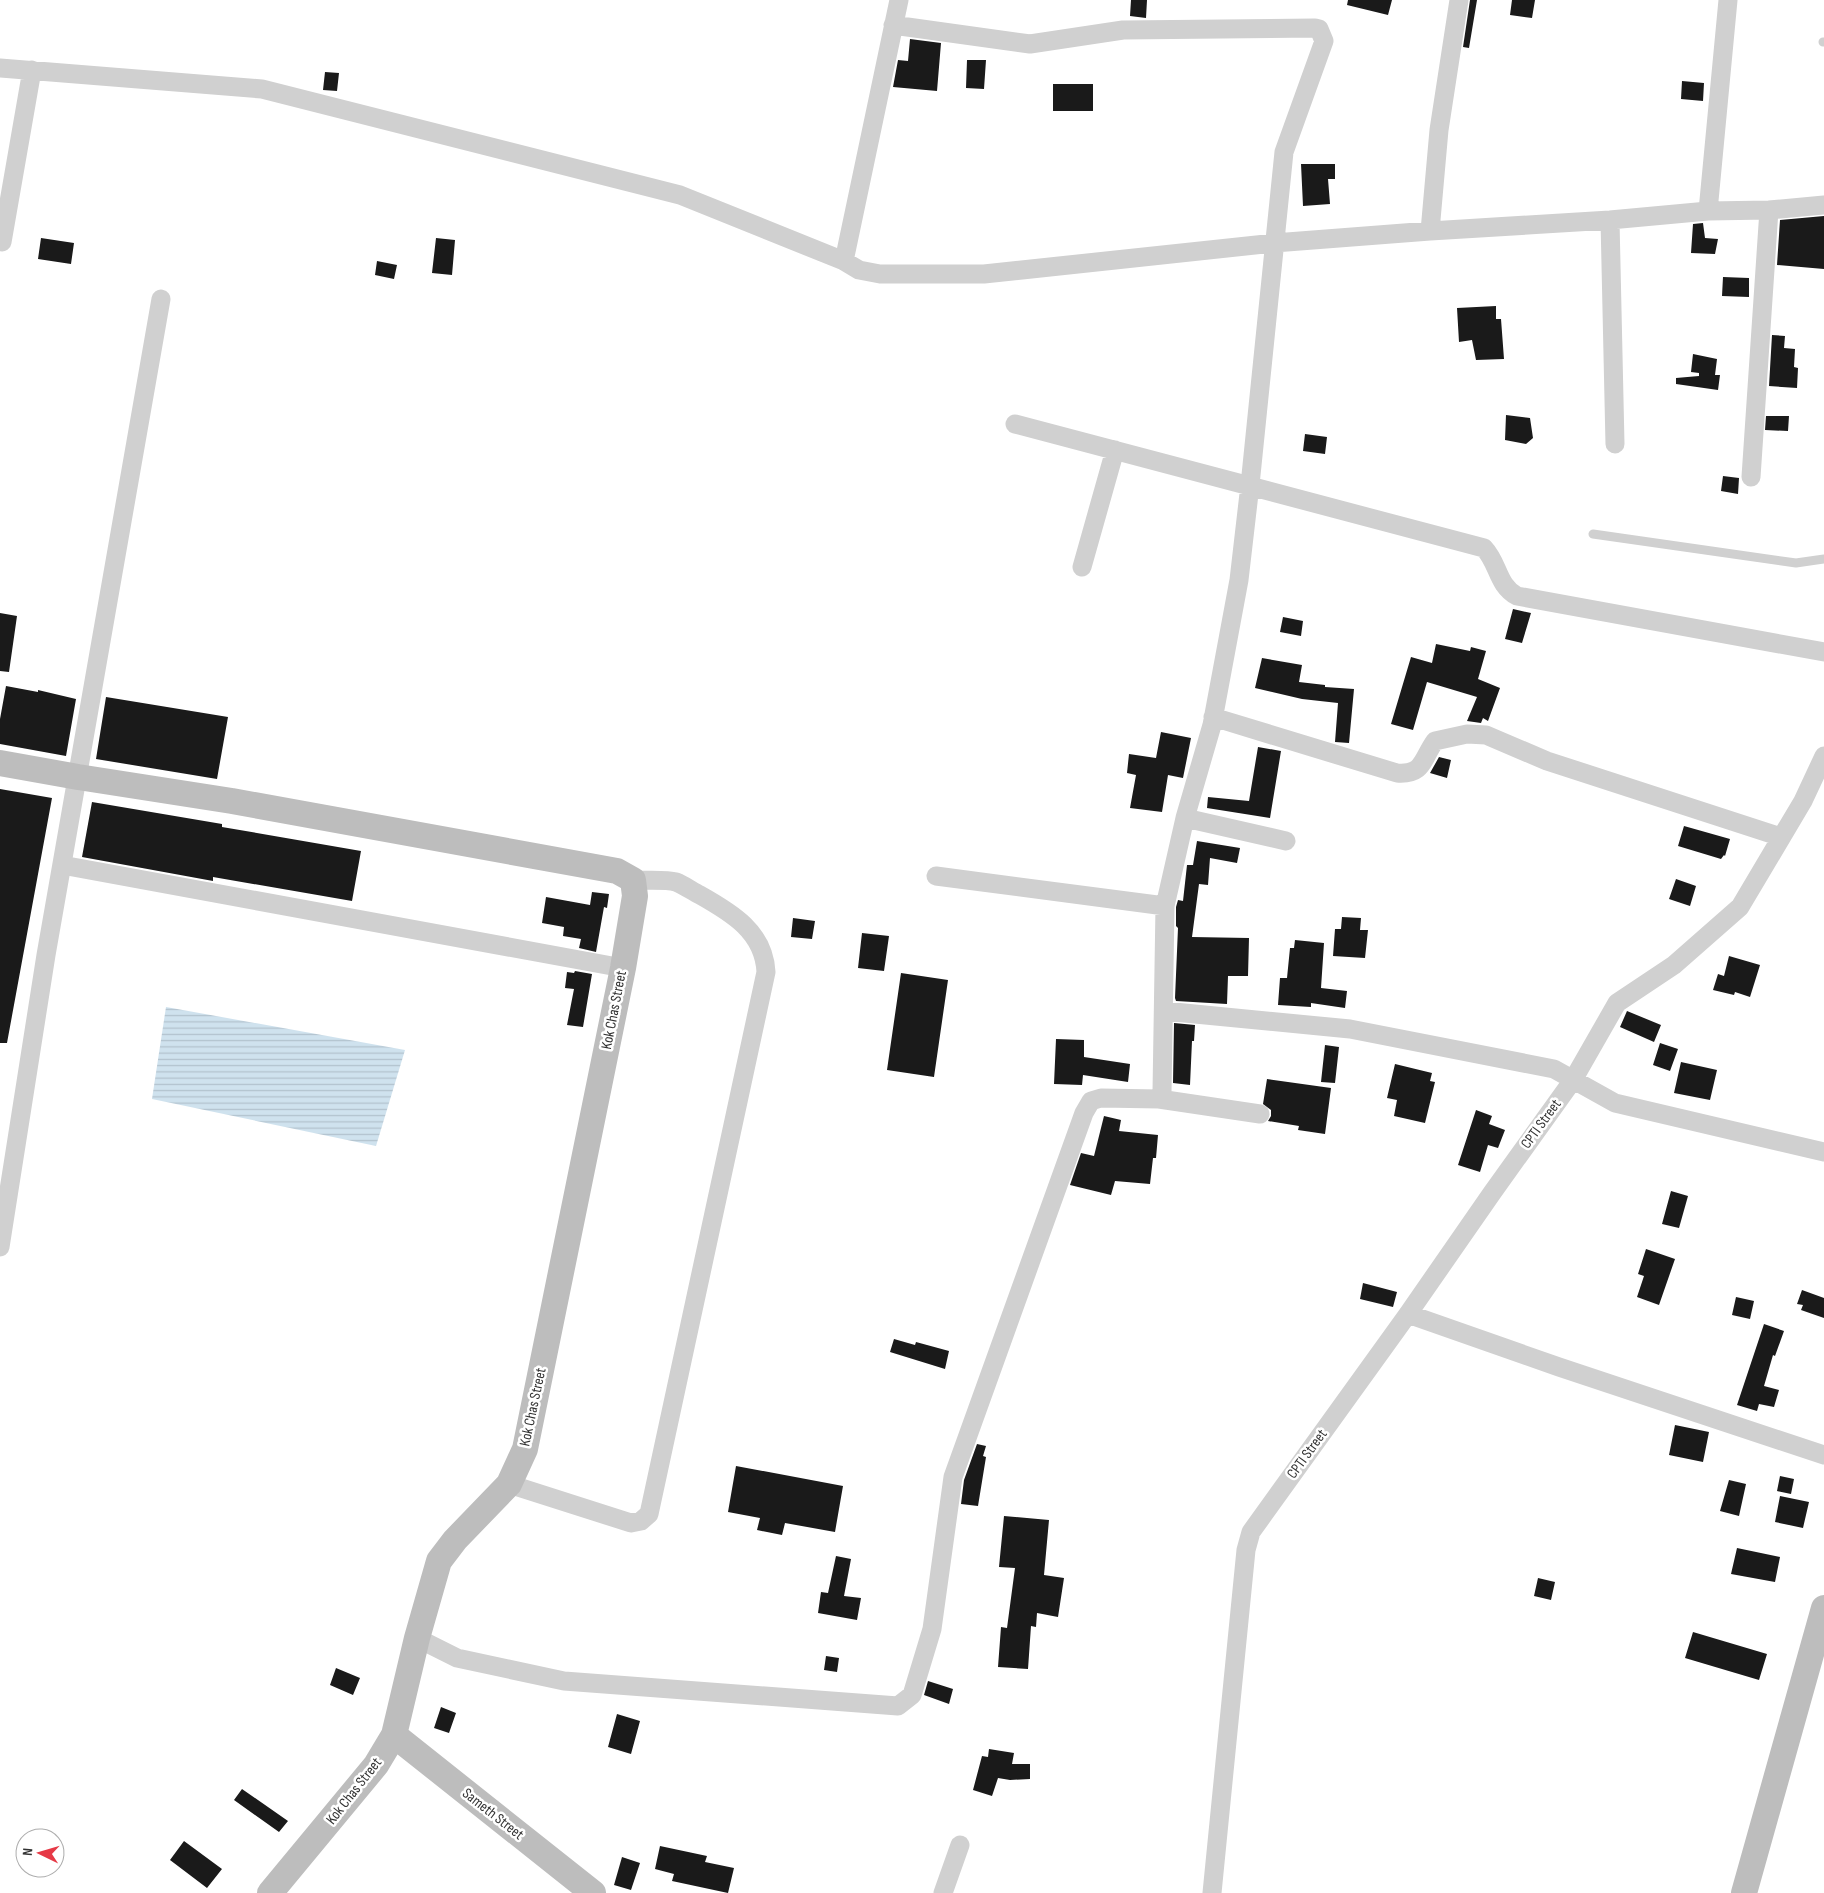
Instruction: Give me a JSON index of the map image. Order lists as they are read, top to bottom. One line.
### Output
{"streets":{"street":["Kok Chas Street","CPTI Street","Sameth Street"]},"crossings":[["Kok Chas Street","Sameth Street"]],"north":"left"}
